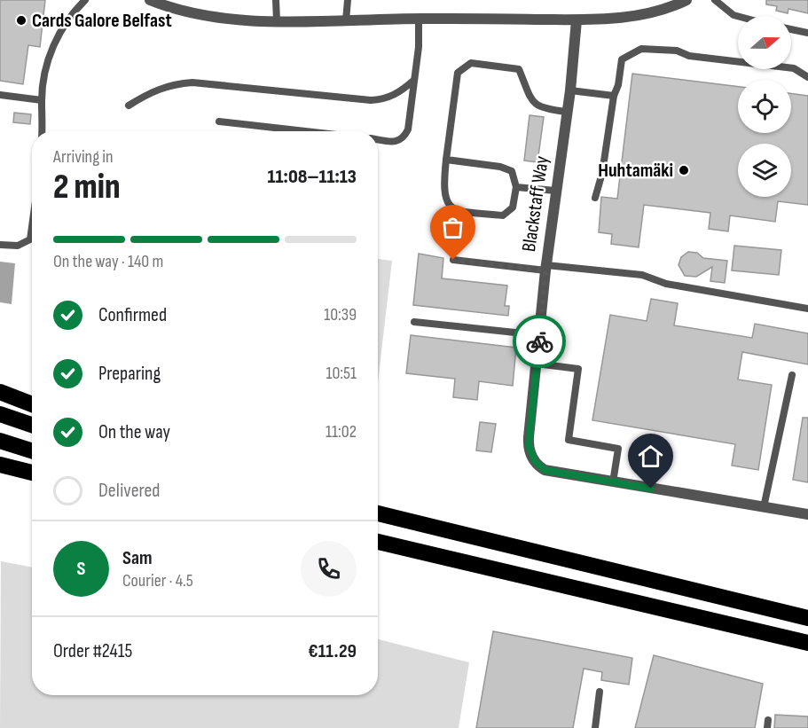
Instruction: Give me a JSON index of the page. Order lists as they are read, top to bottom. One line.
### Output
{"streets":{"street":["Blackstaff Way"]},"places":["Cards Galore Belfast","Huhtamäki"],"north":"right","page":{"heading":["2 min","Arriving in","11:08–11:13"],"panel":["Sam","Courier · 4.5","Order #2415","€11.29"],"bar":"On the way · 140 m","list":[["Confirmed","10:39"],["Preparing","10:51"],["On the way","11:02"],"Delivered"],"round":"S"}}
